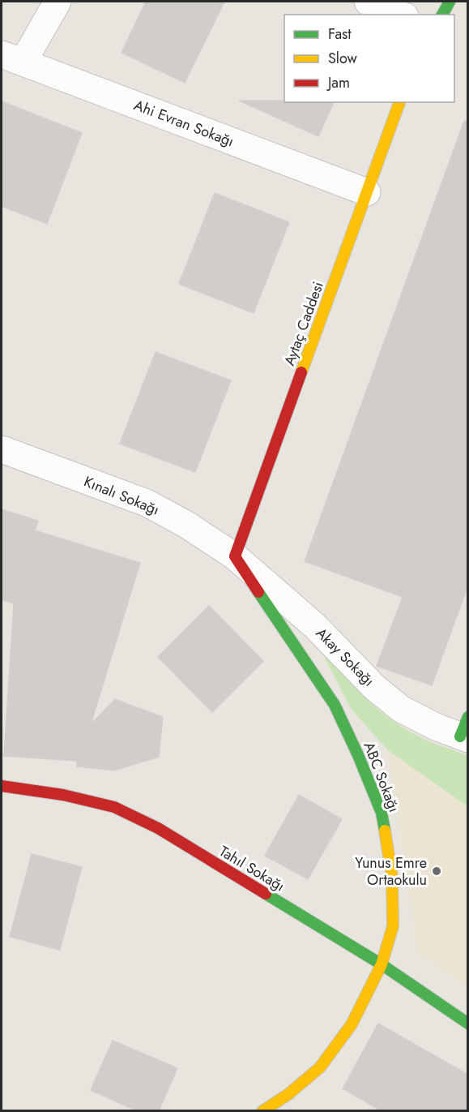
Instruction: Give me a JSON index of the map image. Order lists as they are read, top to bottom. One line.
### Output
{"streets":{"street":["Ahi Evran Sokağı","Aytaç Caddesi","Kınalı Sokağı","Akay Sokağı","ABC Sokağı","Tahıl Sokağı"]},"crossings":[["Ahi Evran Sokağı","Aytaç Caddesi"],["Aytaç Caddesi","Kınalı Sokağı"],["Aytaç Caddesi","Akay Sokağı"],["Aytaç Caddesi","ABC Sokağı"],["Kınalı Sokağı","Akay Sokağı"],["Kınalı Sokağı","ABC Sokağı"],["Akay Sokağı","ABC Sokağı"],["ABC Sokağı","Tahıl Sokağı"]],"places":["Yunus Emre Ortaokulu"],"legend":["Fast","Slow","Jam"]}
